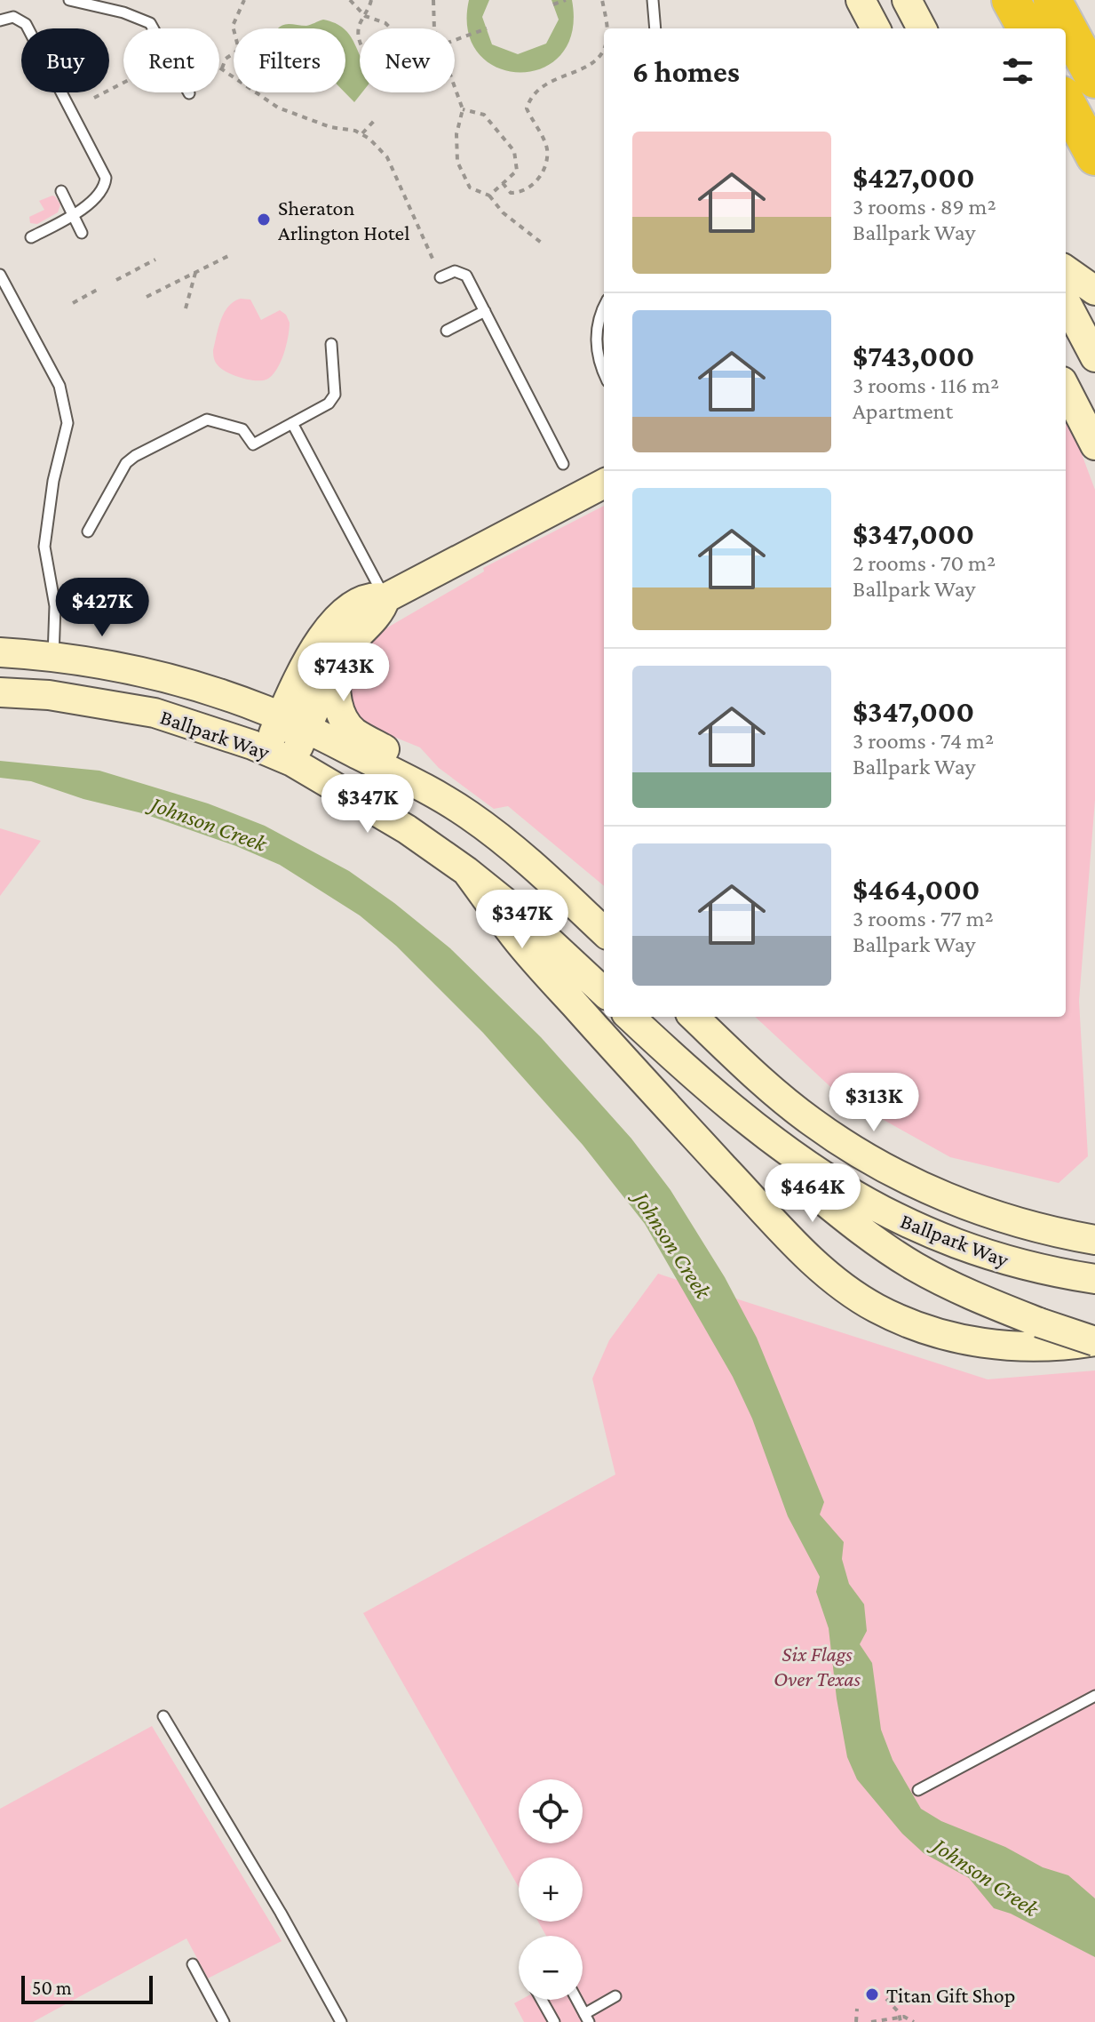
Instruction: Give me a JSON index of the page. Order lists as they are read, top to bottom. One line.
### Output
{"streets":{"main road":["Ballpark Way"]},"water":["Johnson Creek"],"parks":["Six Flags Over Texas"],"places":["Sheraton Arlington Hotel","Titan Gift Shop"],"scale_bar":"50 m","page":{"chip":["Buy","Rent","Filters","New"],"heading":"6 homes","list":[{"name":"$427,000","note":"3 rooms · 89 m² · Ballpark Way"},{"name":"$743,000","note":"3 rooms · 116 m² · Apartment"},{"name":"$347,000","note":"2 rooms · 70 m² · Ballpark Way"},{"name":"$347,000","note":"3 rooms · 74 m² · Ballpark Way"},{"name":"$464,000","note":"3 rooms · 77 m² · Ballpark Way"}],"price":["$427K","$743K","$347K","$347K","$313K","$464K"],"map_buttons":["+","−"],"scale":"50 m"}}
